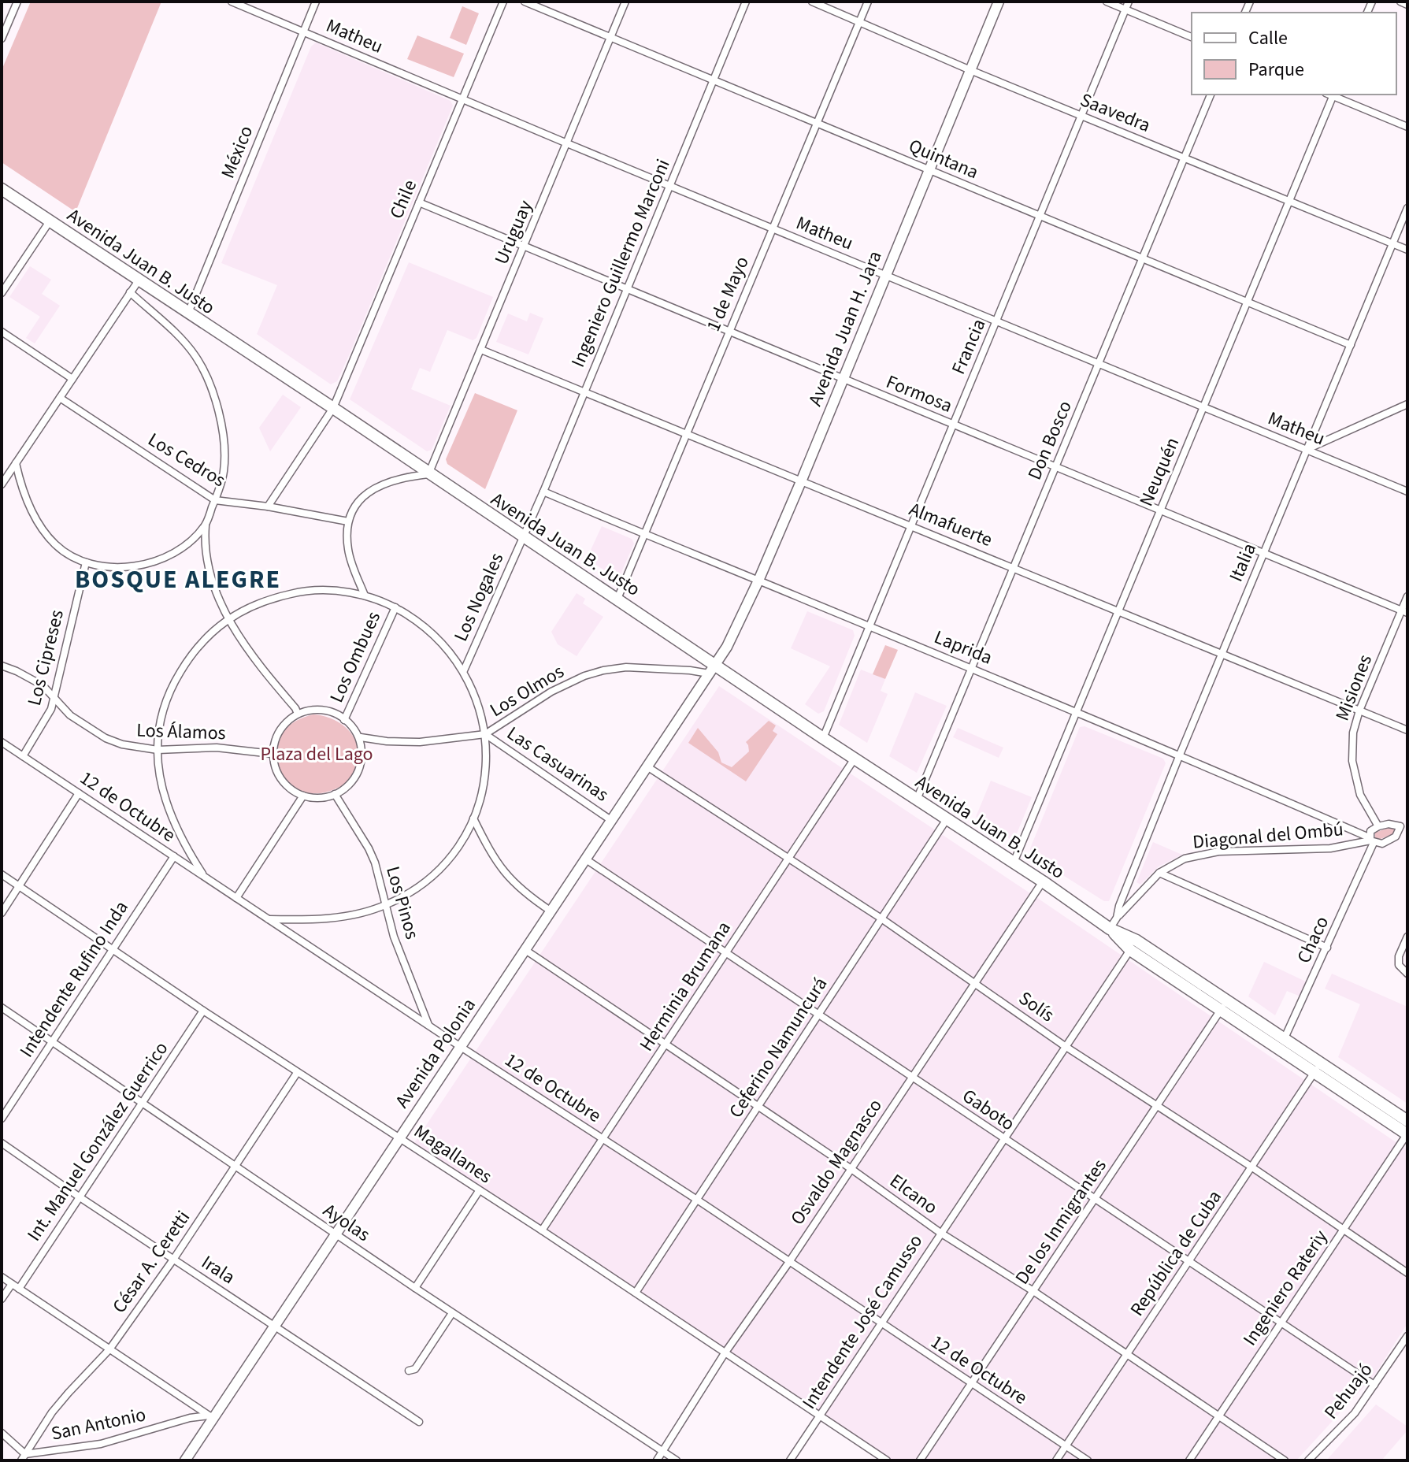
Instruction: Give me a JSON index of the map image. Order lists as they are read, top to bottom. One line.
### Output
{"streets":{"main road":["Avenida Juan B. Justo","Avenida Juan H. Jara","Avenida Polonia"],"street":["Matheu","Saavedra","México","Quintana","Chile","Uruguay","Ingeniero Guillermo Marconi","1 de Mayo","Francia","Formosa","Don Bosco","Los Cedros","Neuquén","Almafuerte","Italia","Los Nogales","Laprida","Los Ombues","Los Cipreses","Misiones","Los Olmos","Los Álamos","Las Casuarinas","12 de Octubre","Diagonal del Ombú","Los Pinos","Chaco","Intendente Rufino Inda","Herminia Brumana","Solís","Ceferino Namuncurá","Gaboto","Int. Manuel González Guerrico","Magallanes","Osvaldo Magnasco","Elcano","De los Inmigrantes","Ayolas","República de Cuba","César A. Ceretti","Irala","Ingeniero Rateriy","Intendente José Camusso","Pehuajó","San Antonio"]},"crossings":[["Matheu","México"],["Matheu","Chile"],["Matheu","Uruguay"],["Matheu","Ingeniero Guillermo Marconi"],["Matheu","1 de Mayo"],["Matheu","Avenida Juan H. Jara"],["Matheu","Francia"],["Matheu","Don Bosco"],["Matheu","Neuquén"],["Matheu","Italia"],["Saavedra","1 de Mayo"],["Saavedra","Avenida Juan H. Jara"],["Saavedra","Francia"],["Saavedra","Don Bosco"],["Saavedra","Neuquén"],["Saavedra","Italia"],["México","Avenida Juan B. Justo"],["Quintana","Uruguay"],["Quintana","Ingeniero Guillermo Marconi"],["Quintana","1 de Mayo"],["Quintana","Avenida Juan H. Jara"],["Quintana","Francia"],["Quintana","Don Bosco"],["Quintana","Neuquén"],["Quintana","Italia"],["Chile","Avenida Juan B. Justo"],["Chile","Formosa"],["Chile","Los Cedros"],["Uruguay","Avenida Juan B. Justo"],["Uruguay","Formosa"],["Uruguay","Almafuerte"],["Avenida Juan B. Justo","Ingeniero Guillermo Marconi"],["Avenida Juan B. Justo","1 de Mayo"],["Avenida Juan B. Justo","Avenida Juan H. Jara"],["Avenida Juan B. Justo","Francia"],["Avenida Juan B. Justo","Don Bosco"],["Avenida Juan B. Justo","Neuquén"],["Avenida Juan B. Justo","Italia"],["Avenida Juan B. Justo","Los Nogales"],["Avenida Juan B. Justo","Los Olmos"],["Avenida Juan B. Justo","Chaco"],["Avenida Juan B. Justo","Herminia Brumana"],["Avenida Juan B. Justo","Ceferino Namuncurá"],["Avenida Juan B. Justo","Avenida Polonia"],["Avenida Juan B. Justo","Osvaldo Magnasco"],["Avenida Juan B. Justo","De los Inmigrantes"],["Avenida Juan B. Justo","República de Cuba"],["Avenida Juan B. Justo","Ingeniero Rateriy"],["Avenida Juan B. Justo","Intendente José Camusso"],["Ingeniero Guillermo Marconi","Formosa"],["Ingeniero Guillermo Marconi","Almafuerte"],["Ingeniero Guillermo Marconi","Los Nogales"],["Ingeniero Guillermo Marconi","Laprida"],["1 de Mayo","Formosa"],["1 de Mayo","Almafuerte"],["1 de Mayo","Laprida"],["Avenida Juan H. Jara","Formosa"],["Avenida Juan H. Jara","Almafuerte"],["Avenida Juan H. Jara","Laprida"],["Avenida Juan H. Jara","Los Olmos"],["Avenida Juan H. Jara","Avenida Polonia"],["Francia","Formosa"],["Francia","Almafuerte"],["Francia","Laprida"],["Formosa","Don Bosco"],["Formosa","Neuquén"],["Formosa","Italia"],["Formosa","Misiones"],["Don Bosco","Almafuerte"],["Don Bosco","Laprida"],["Neuquén","Almafuerte"],["Neuquén","Laprida"],["Almafuerte","Italia"],["Almafuerte","Misiones"],["Italia","Laprida"],["Italia","Diagonal del Ombú"],["Laprida","Diagonal del Ombú"],["Laprida","Chaco"],["Los Ombues","Los Olmos"],["Los Ombues","Los Álamos"],["Los Ombues","Los Pinos"],["Los Cipreses","Los Álamos"],["Los Cipreses","12 de Octubre"],["Misiones","Diagonal del Ombú"],["Los Olmos","Los Álamos"],["Los Olmos","Las Casuarinas"],["Los Olmos","Los Pinos"],["Los Olmos","Avenida Polonia"],["Los Álamos","Los Pinos"],["Las Casuarinas","Avenida Polonia"],["12 de Octubre","Los Pinos"],["12 de Octubre","Intendente Rufino Inda"],["12 de Octubre","Herminia Brumana"],["12 de Octubre","Ceferino Namuncurá"],["12 de Octubre","Avenida Polonia"],["12 de Octubre","Osvaldo Magnasco"],["12 de Octubre","De los Inmigrantes"],["12 de Octubre","República de Cuba"],["12 de Octubre","Intendente José Camusso"],["Diagonal del Ombú","Chaco"],["Intendente Rufino Inda","Magallanes"],["Intendente Rufino Inda","Ayolas"],["Herminia Brumana","Solís"],["Herminia Brumana","Gaboto"],["Herminia Brumana","Magallanes"],["Herminia Brumana","Elcano"],["Solís","Ceferino Namuncurá"],["Solís","Avenida Polonia"],["Solís","Osvaldo Magnasco"],["Solís","De los Inmigrantes"],["Solís","República de Cuba"],["Solís","Ingeniero Rateriy"],["Solís","Intendente José Camusso"],["Ceferino Namuncurá","Gaboto"],["Ceferino Namuncurá","Magallanes"],["Ceferino Namuncurá","Elcano"],["Avenida Polonia","Gaboto"],["Avenida Polonia","Magallanes"],["Avenida Polonia","Elcano"],["Avenida Polonia","Ayolas"],["Avenida Polonia","Irala"],["Avenida Polonia","San Antonio"],["Gaboto","Osvaldo Magnasco"],["Gaboto","De los Inmigrantes"],["Gaboto","República de Cuba"],["Gaboto","Ingeniero Rateriy"],["Gaboto","Intendente José Camusso"],["Gaboto","Pehuajó"],["Int. Manuel González Guerrico","Magallanes"],["Int. Manuel González Guerrico","Ayolas"],["Int. Manuel González Guerrico","Irala"],["Magallanes","Osvaldo Magnasco"],["Magallanes","César A. Ceretti"],["Magallanes","Intendente José Camusso"],["Osvaldo Magnasco","Elcano"],["Osvaldo Magnasco","Ayolas"],["Elcano","De los Inmigrantes"],["Elcano","República de Cuba"],["Elcano","Ingeniero Rateriy"],["Elcano","Intendente José Camusso"],["Ayolas","César A. Ceretti"],["César A. Ceretti","Irala"],["César A. Ceretti","San Antonio"]],"districts":["BOSQUE ALEGRE"],"parks":["Plaza del Lago"],"legend":["Calle","Parque"]}
